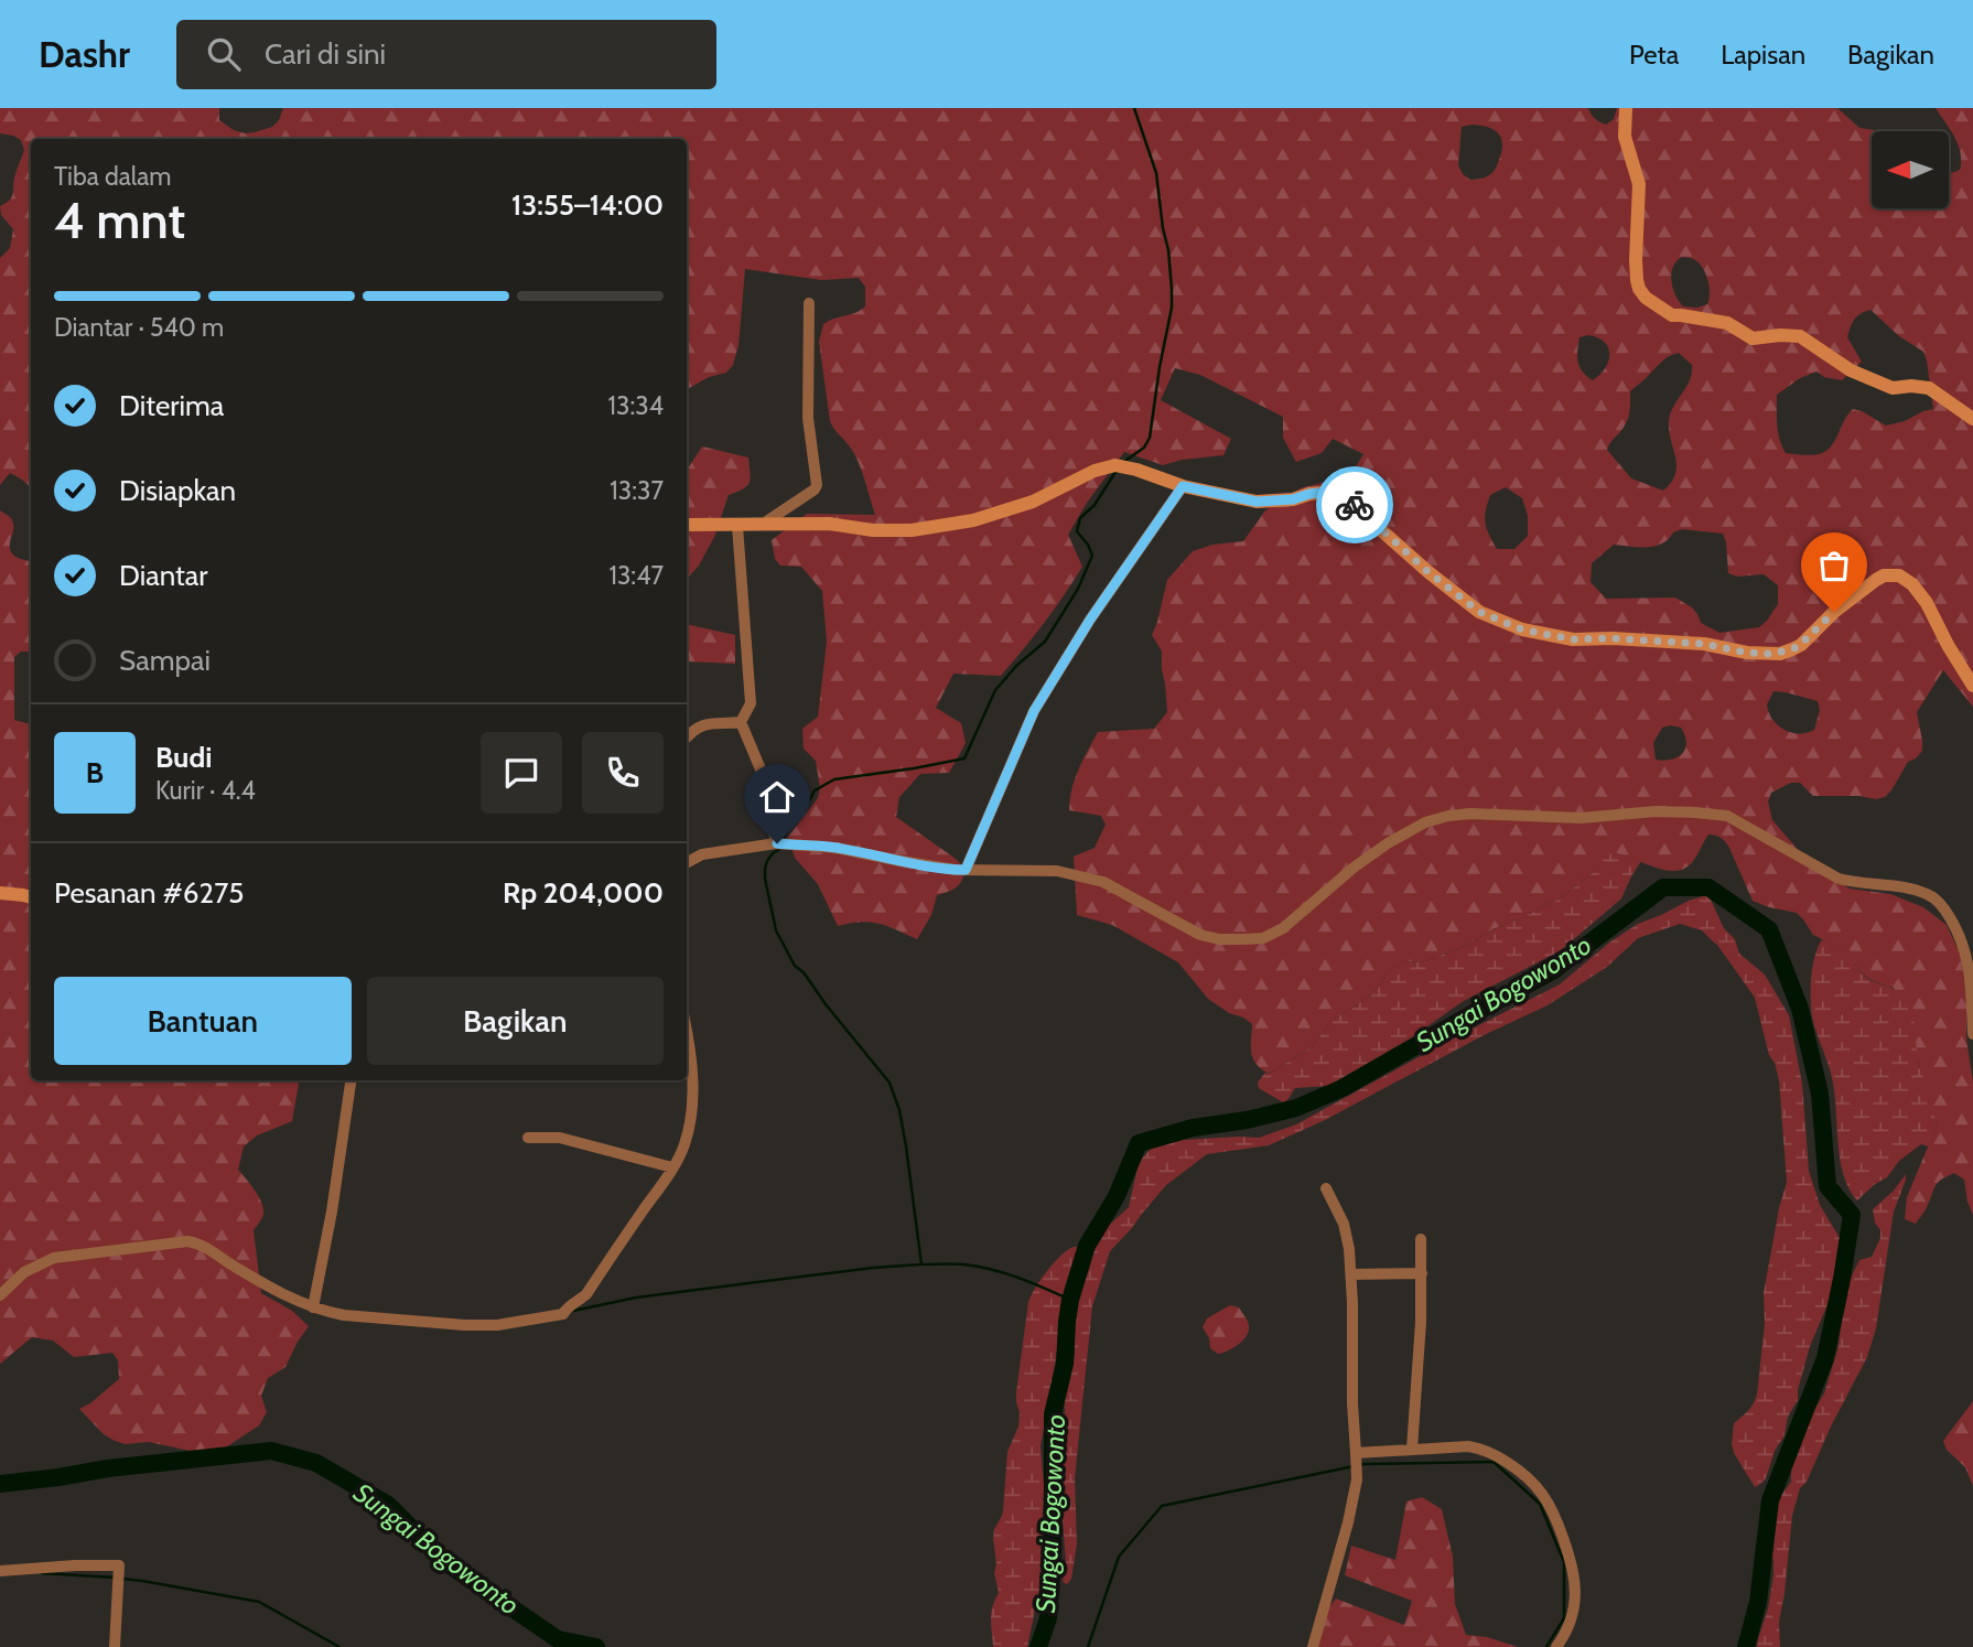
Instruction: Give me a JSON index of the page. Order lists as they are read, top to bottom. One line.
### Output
{"water":["Sungai Bogowonto"],"north":"left","page":{"header":"Dashr","search":"Cari di sini","nav":["Peta","Lapisan","Bagikan"],"heading":["4 mnt","Tiba dalam","13:55–14:00"],"panel":["Budi","Kurir · 4.4","Pesanan #6275","Rp 204,000"],"bar":"Diantar · 540 m","list":[["Diterima","13:34"],["Disiapkan","13:37"],["Diantar","13:47"],"Sampai"],"round":"B","buttons":["Bantuan","Bagikan"]}}
